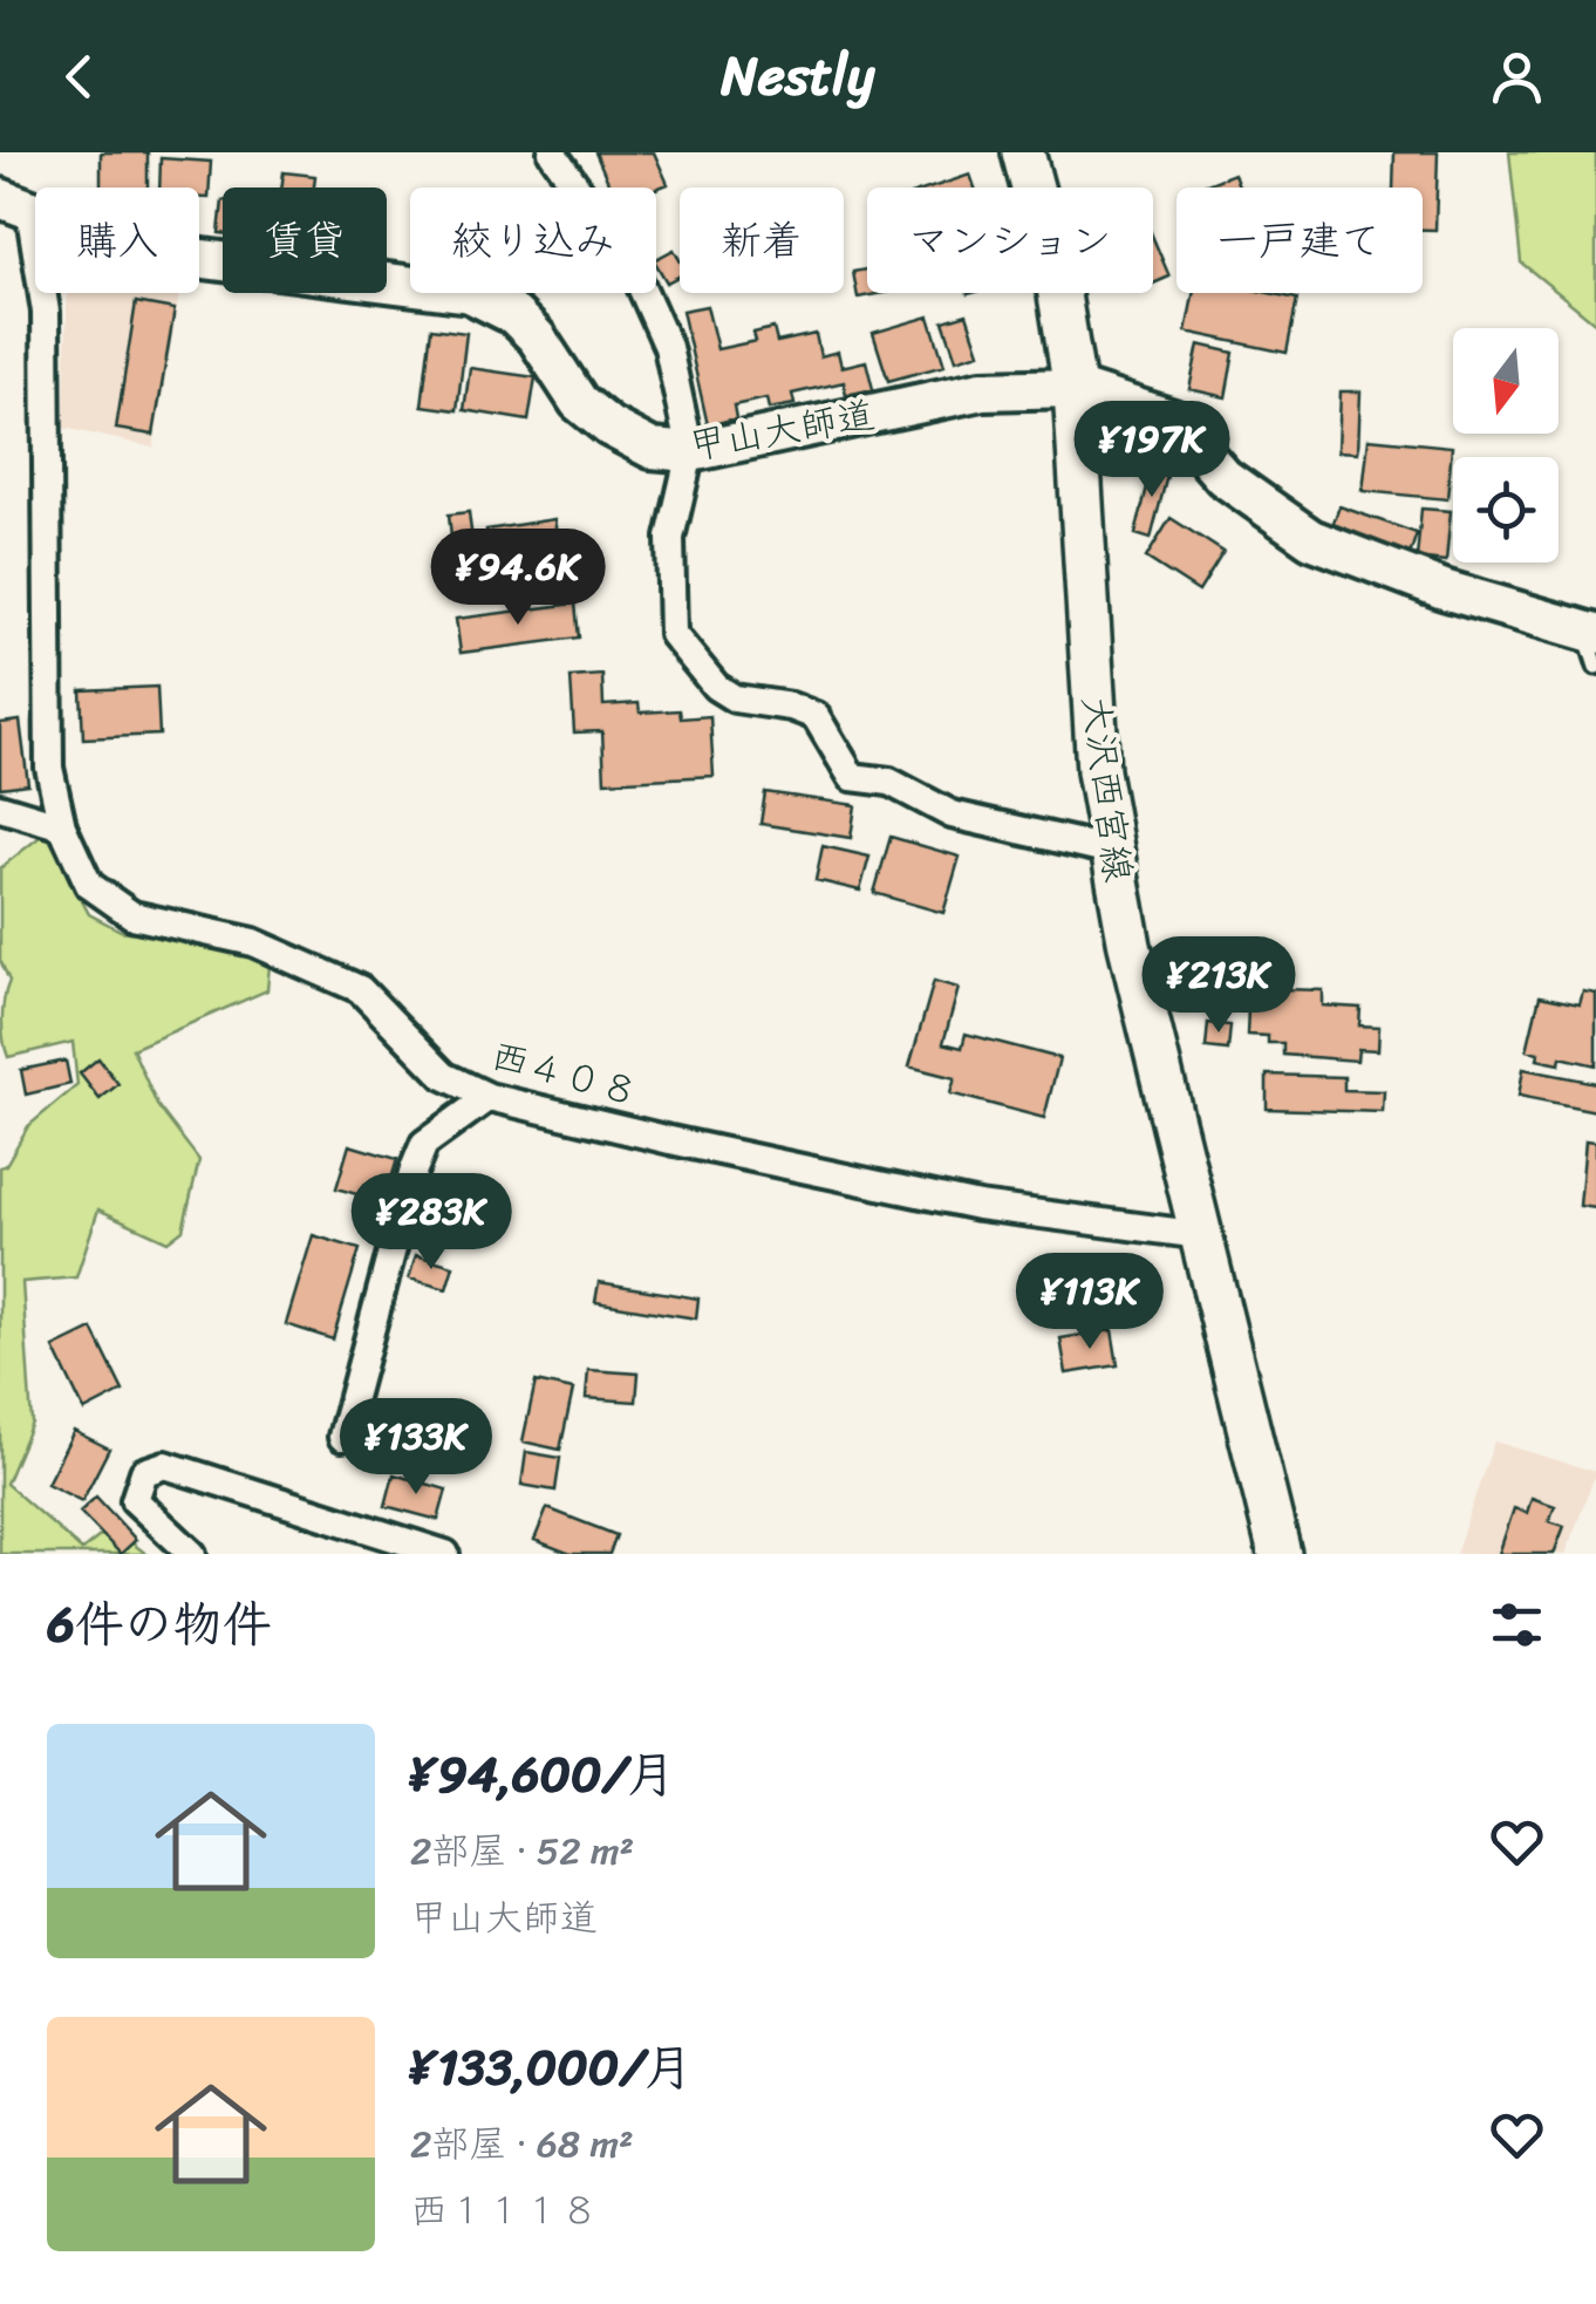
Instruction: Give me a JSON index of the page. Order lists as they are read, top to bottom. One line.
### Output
{"streets":{"main road":["大沢西宮線"],"street":["甲山大師道","西４０８"]},"crossings":[["甲山大師道","大沢西宮線"],["甲山大師道","西４０８"],["大沢西宮線","西４０８"]],"north":"bottom","page":{"header":"Nestly","chip":["購入","賃貸","絞り込み","新着","マンション","一戸建て"],"price":["¥197K","¥94.6K","¥213K","¥283K","¥113K","¥133K"],"heading":"6件の物件","list":[{"name":"¥94,600/月","note":"2部屋 · 52 m² · 甲山大師道"},{"name":"¥133,000/月","note":"2部屋 · 68 m² · 西１１１８"}]}}
